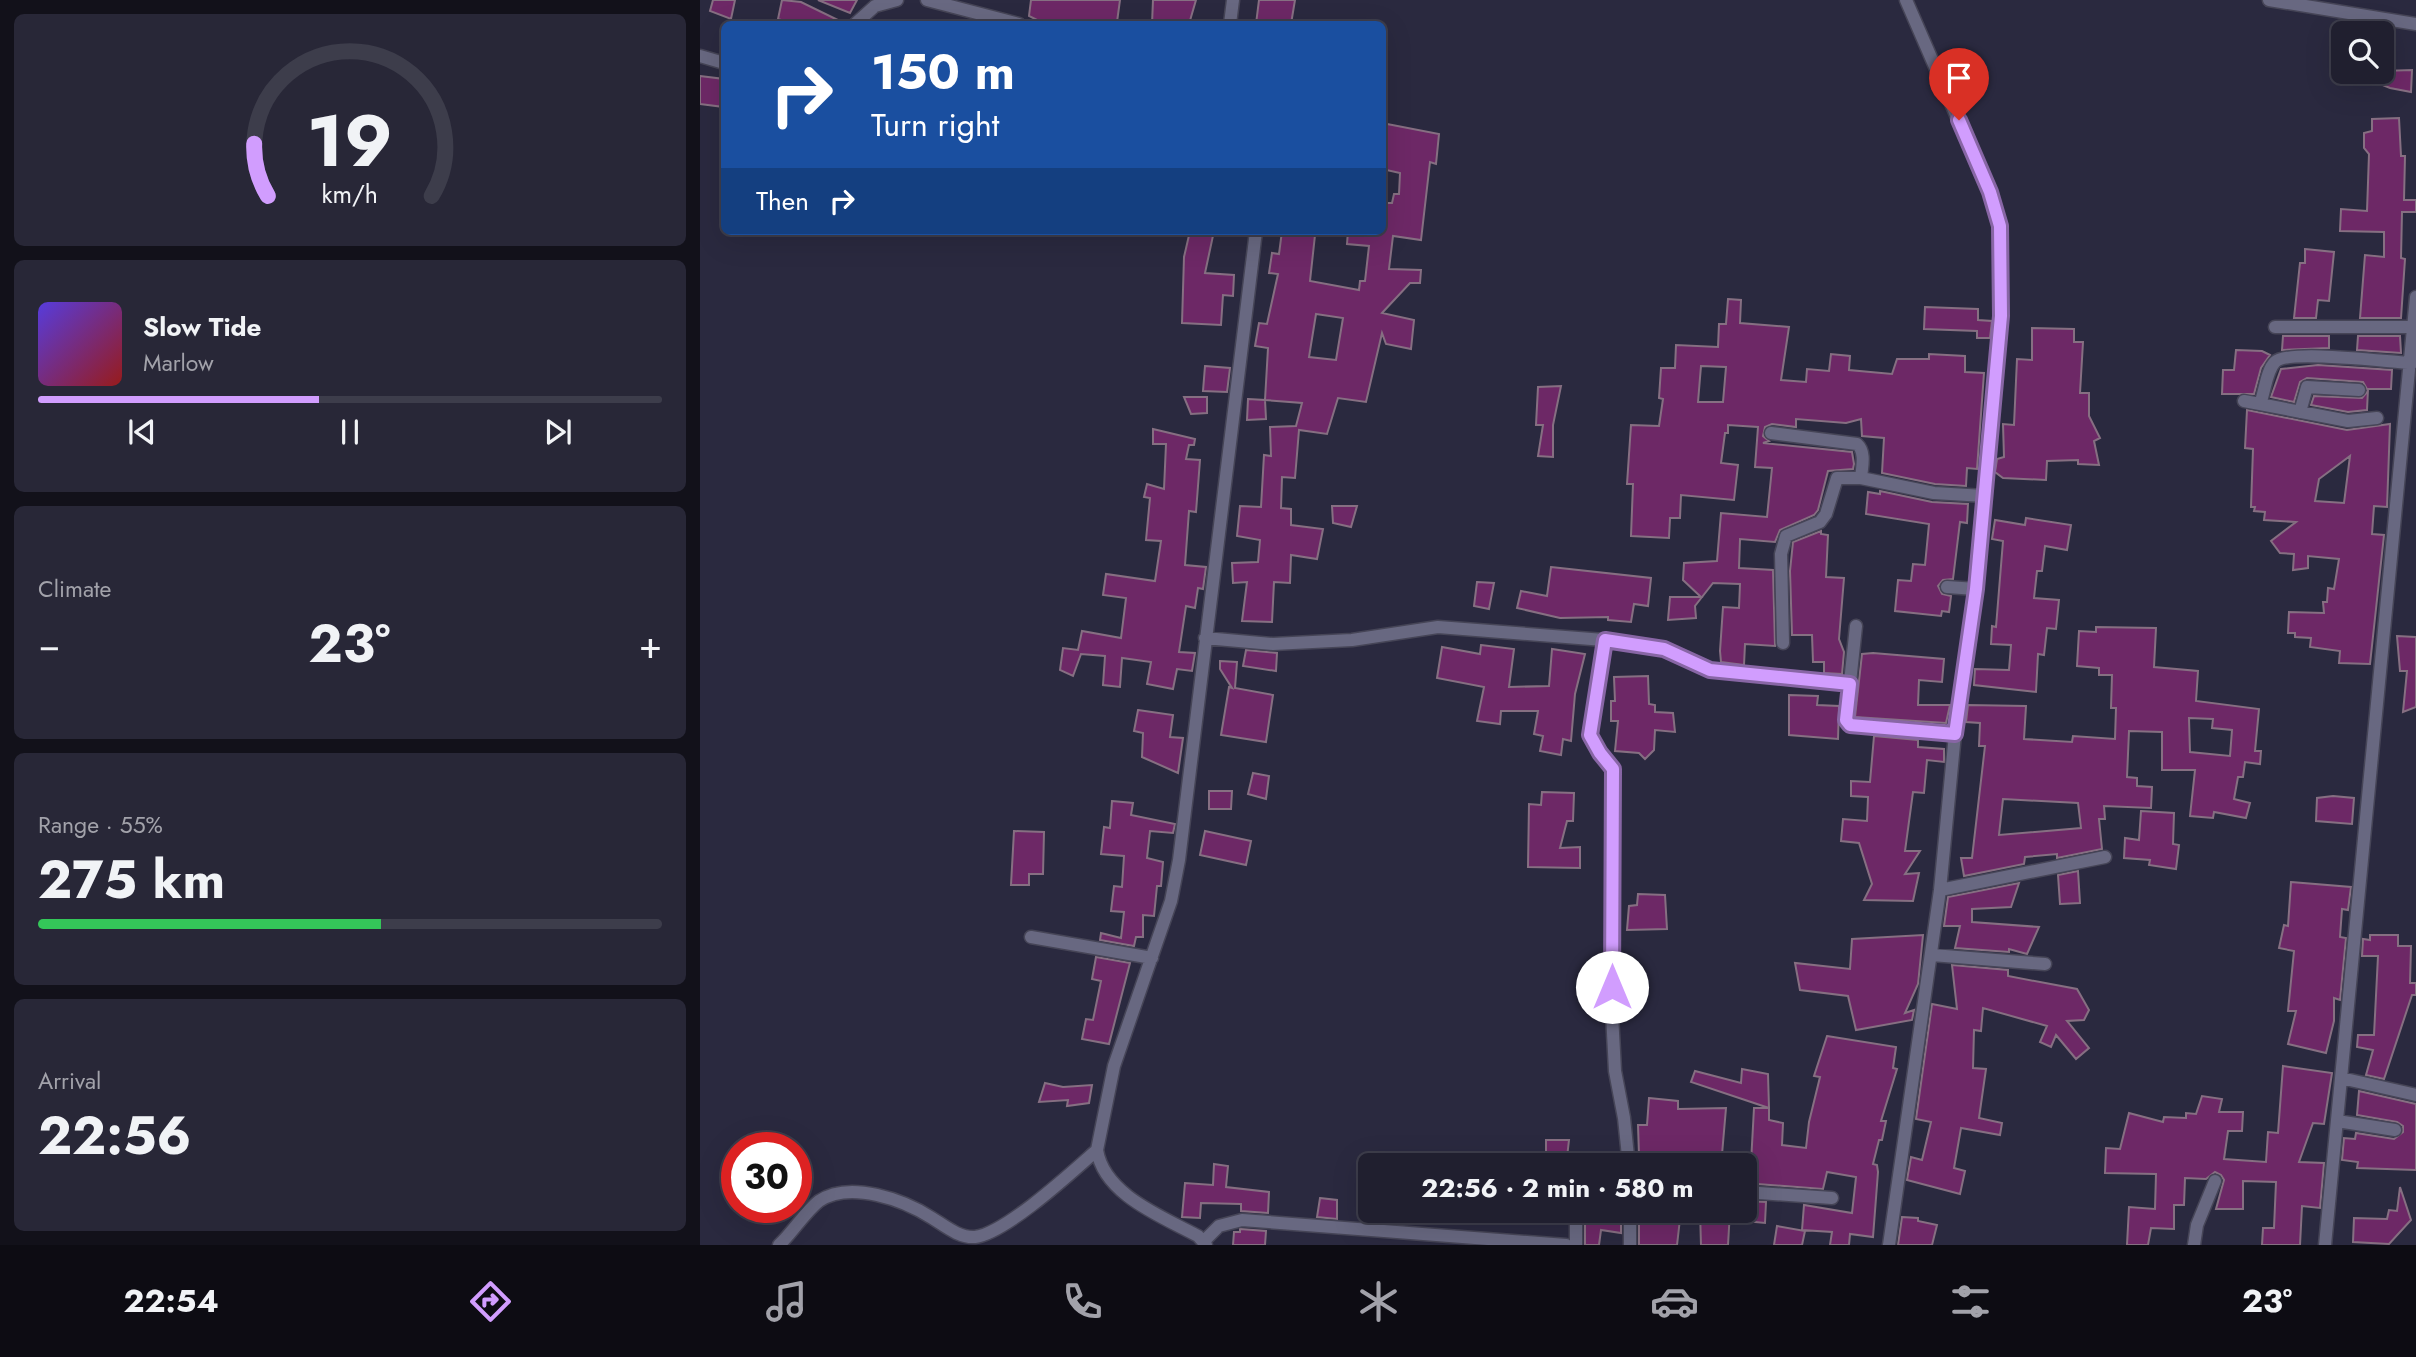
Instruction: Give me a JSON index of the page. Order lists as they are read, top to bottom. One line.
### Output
{"page":{"turn":["150 m","Turn right"],"then":"Then","song":["Slow Tide","Marlow"],"tile":["Climate",["Range · 55%","275 km"],["Arrival","22:56"]],"heat":["−","23°","+"],"limit":"30","trip":"22:56 · 2 min · 580 m","tabs":["22:54","23°"],"gauge":["19","km/h"]}}
